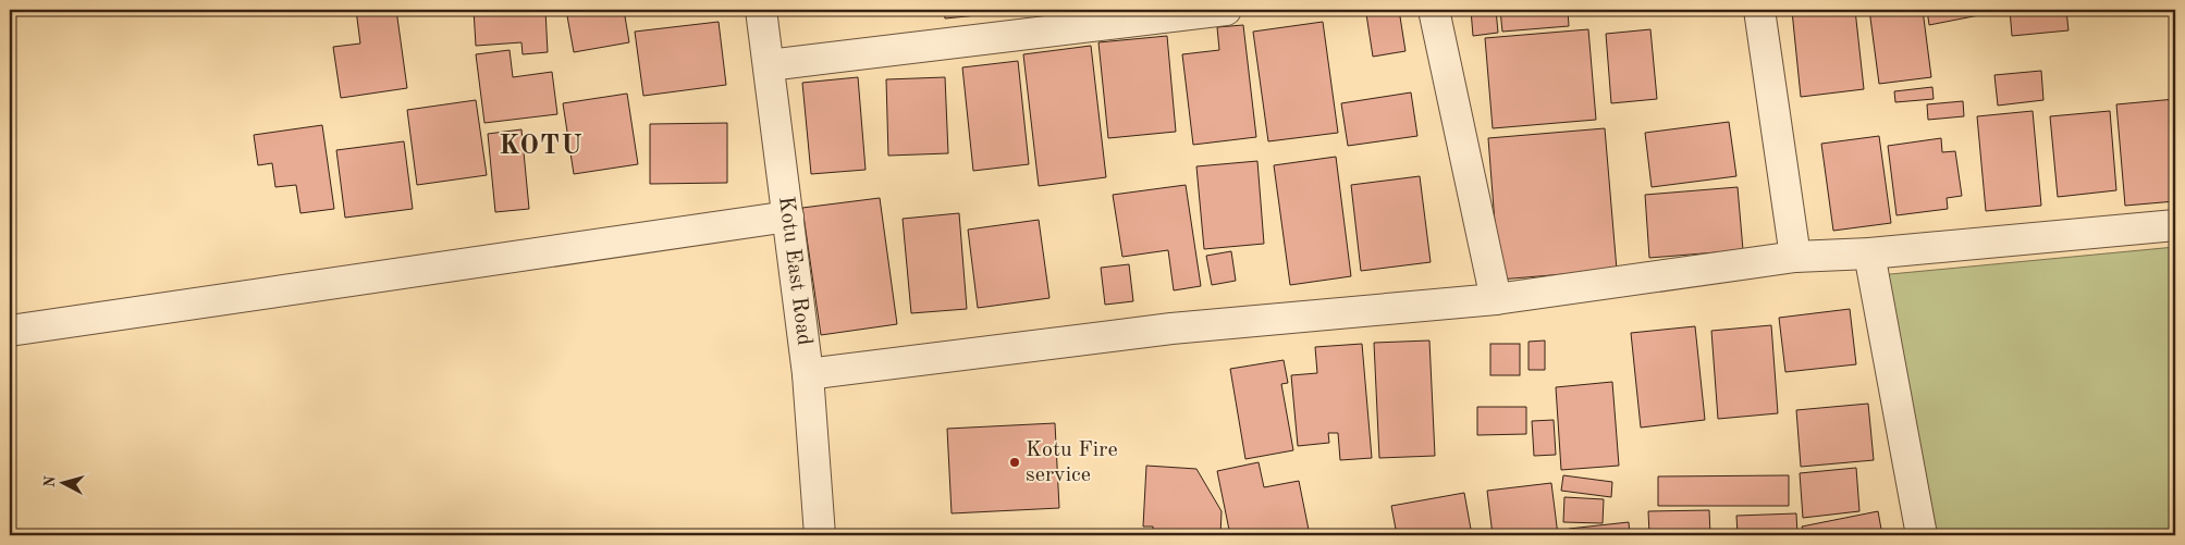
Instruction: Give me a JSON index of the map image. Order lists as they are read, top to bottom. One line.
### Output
{"streets":{"street":["Kotu East Road"]},"districts":["KOTU"],"places":["Kotu Fire service"],"north":"left"}
